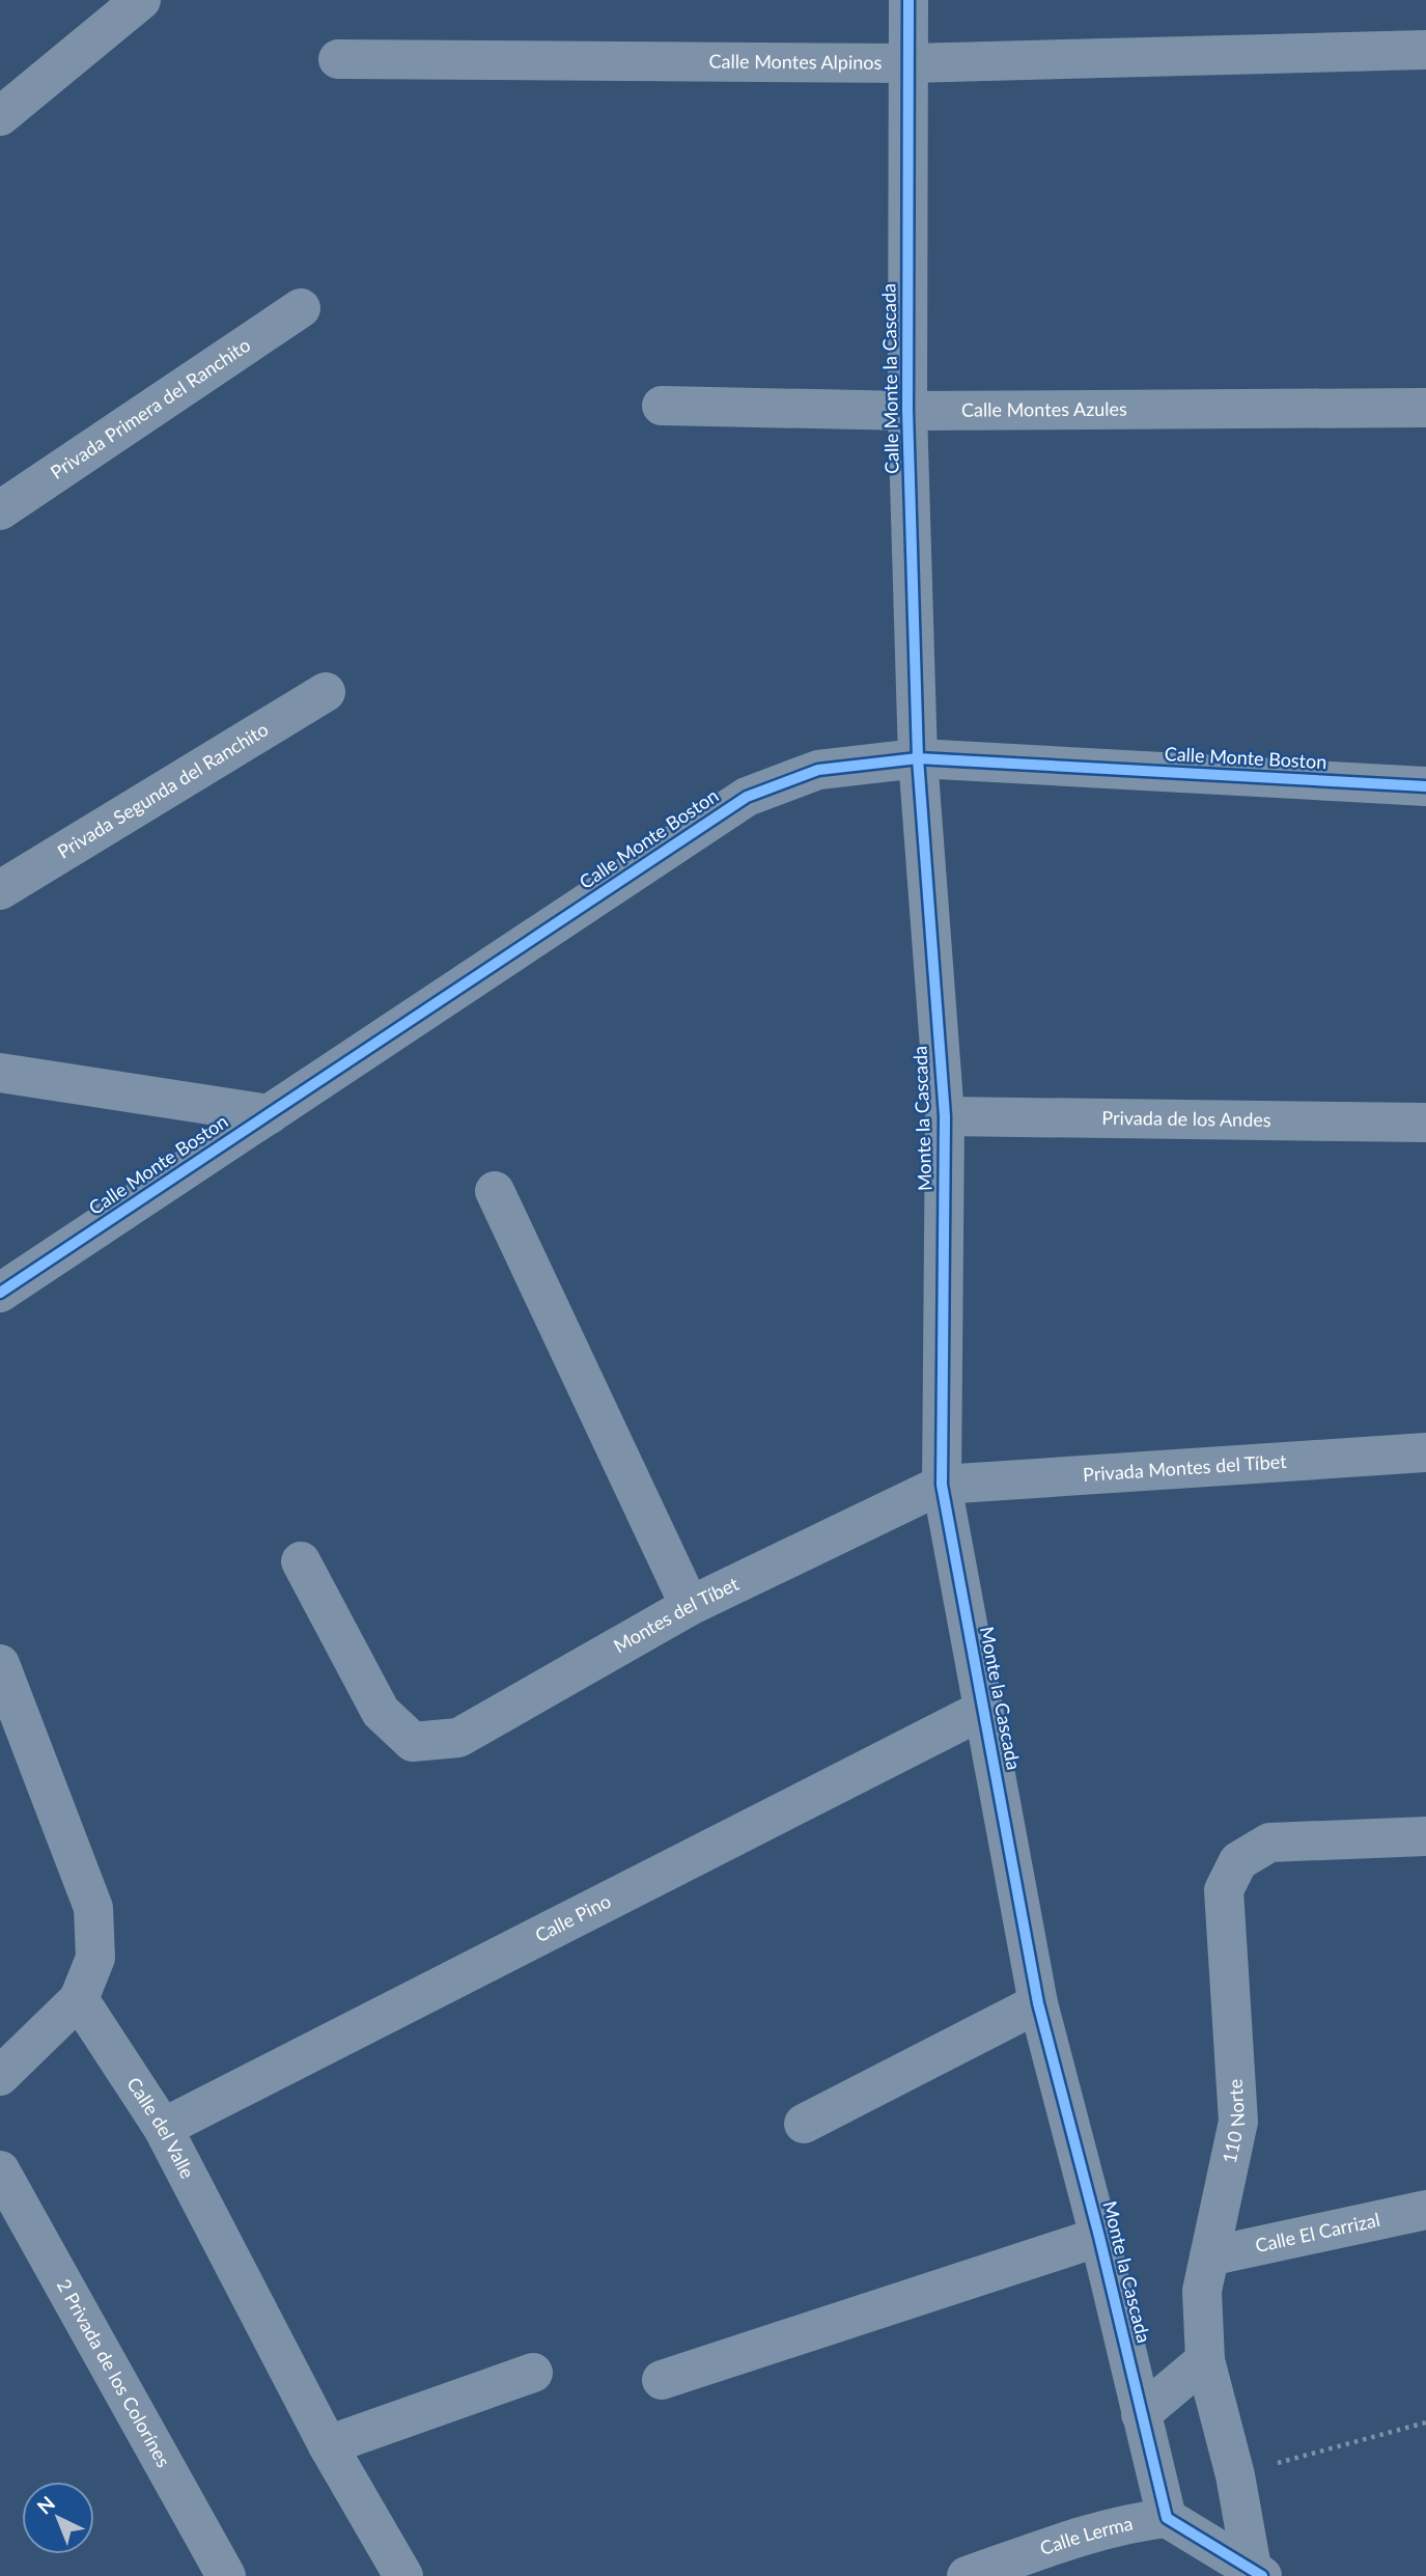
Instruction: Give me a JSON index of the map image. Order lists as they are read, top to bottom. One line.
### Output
{"streets":{"street":["Calle Montes Alpinos","Calle Monte la Cascada","Privada Primera del Ranchito","Calle Montes Azules","Calle Monte Boston","Privada Segunda del Ranchito","Monte la Cascada","Privada de los Andes","Privada Montes del Tíbet","Montes del Tíbet","Calle Pino","110 Norte","Calle del Valle","Calle El Carrizal","2 Privada de los Colorínes","Calle Lerma"]},"crossings":[["Calle Montes Alpinos","Calle Monte la Cascada"],["Calle Monte la Cascada","Calle Montes Azules"],["Calle Monte la Cascada","Calle Monte Boston"],["Calle Monte la Cascada","Monte la Cascada"],["Calle Monte Boston","Monte la Cascada"],["Monte la Cascada","Privada de los Andes"],["Monte la Cascada","Privada Montes del Tíbet"],["Monte la Cascada","Montes del Tíbet"],["Monte la Cascada","Calle Pino"],["Monte la Cascada","Calle Lerma"],["Privada Montes del Tíbet","Montes del Tíbet"],["Calle Pino","Calle del Valle"],["110 Norte","Calle El Carrizal"]],"north":"top left"}
